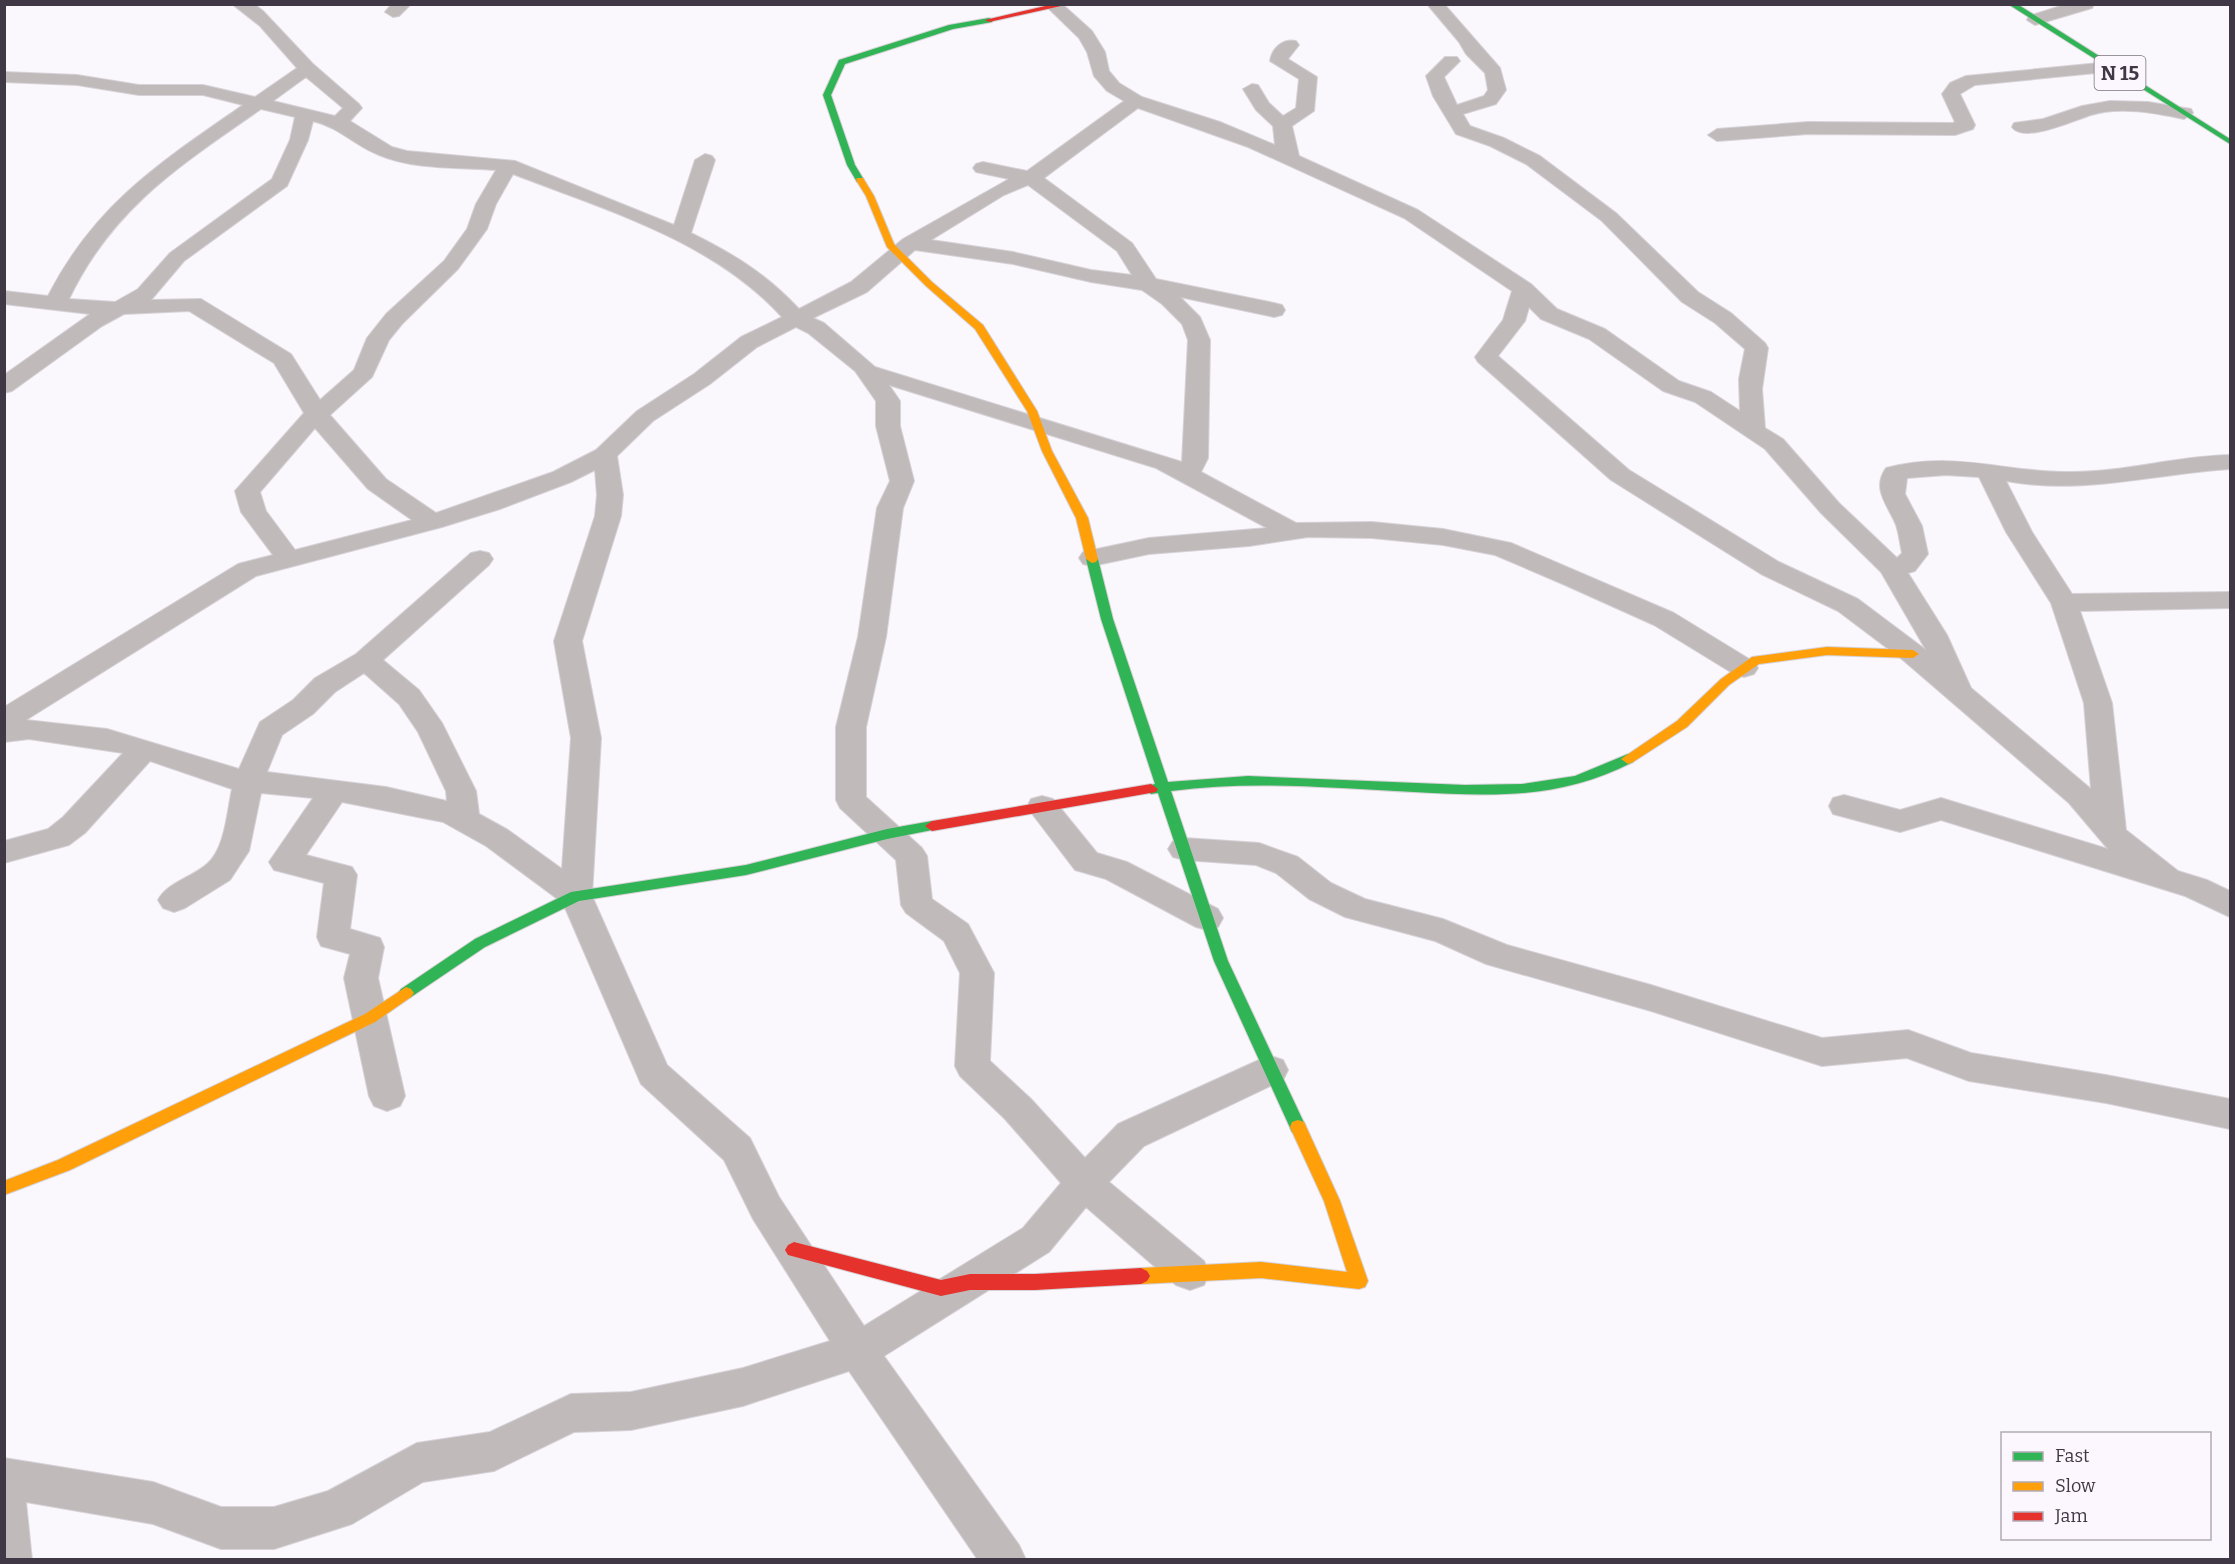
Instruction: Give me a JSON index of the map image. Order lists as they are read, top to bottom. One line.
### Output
{"streets":{"street":["N 15"]},"legend":["Fast","Slow","Jam"]}
